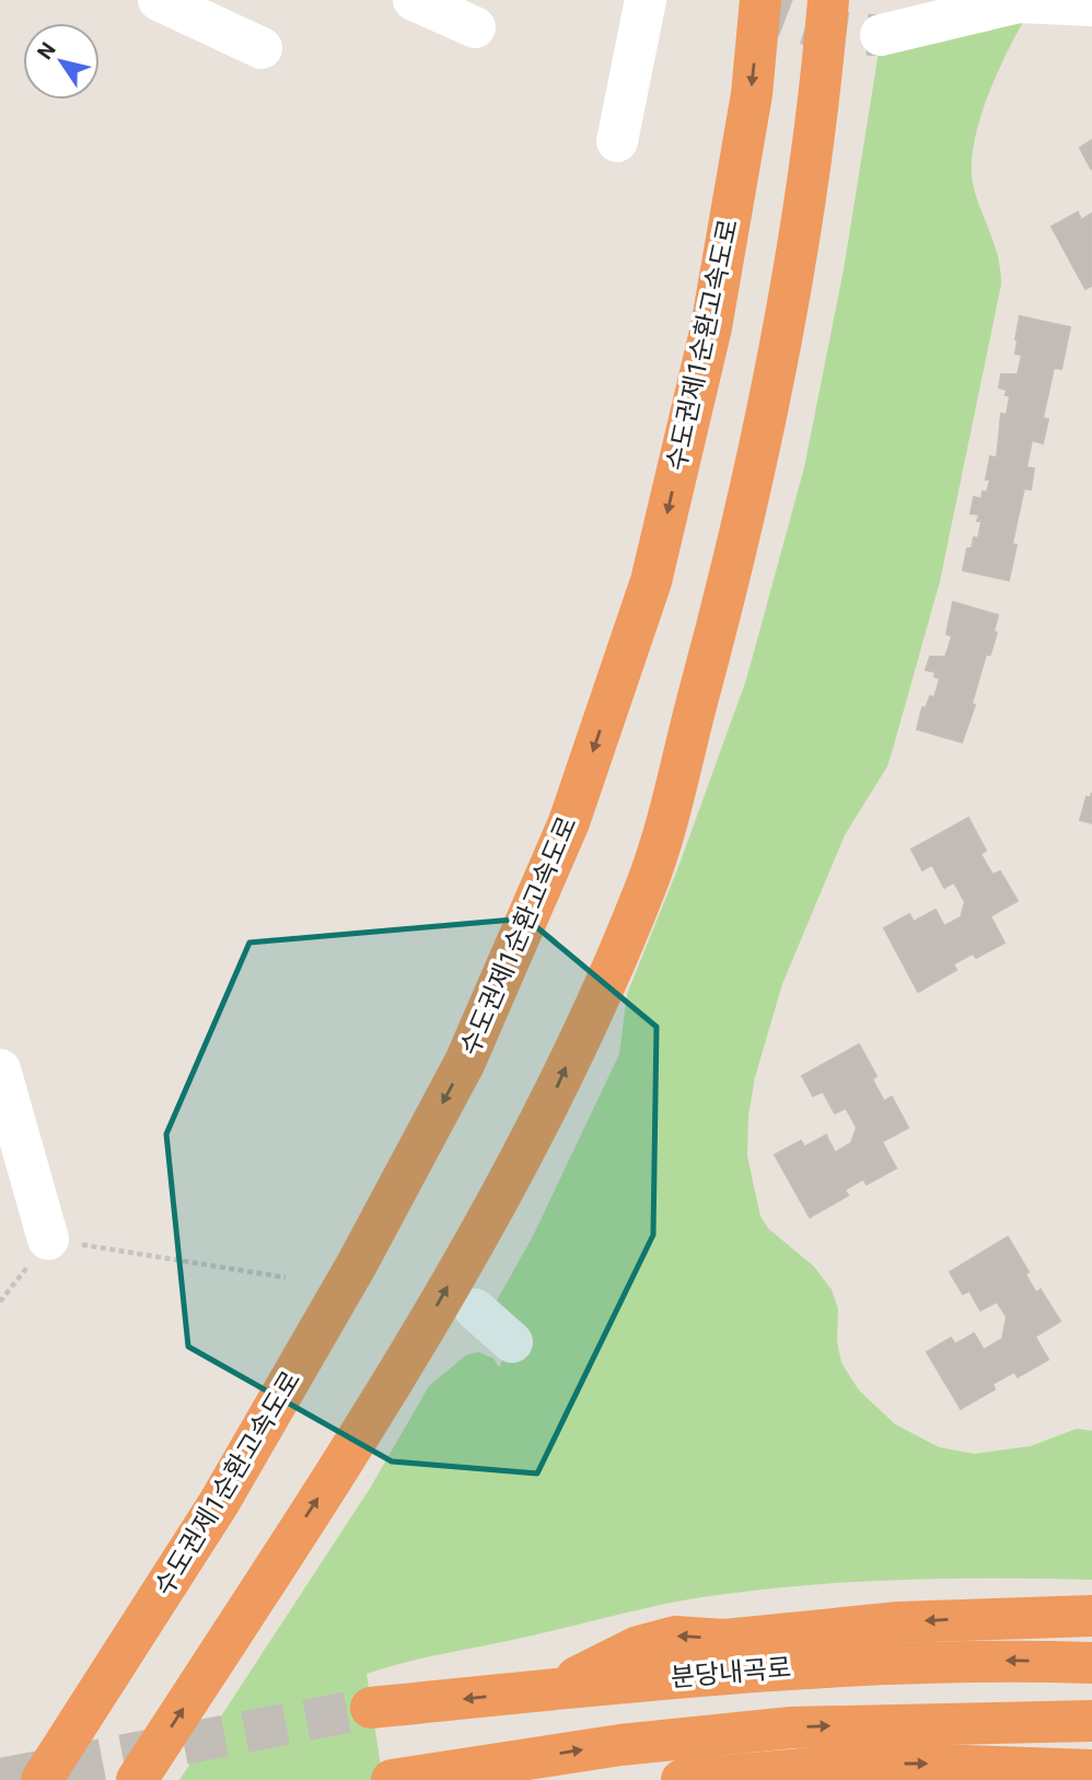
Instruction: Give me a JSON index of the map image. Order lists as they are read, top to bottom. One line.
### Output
{"streets":{"highway":["수도권제1순환고속도로","분당내곡로"]},"north":"top left"}
